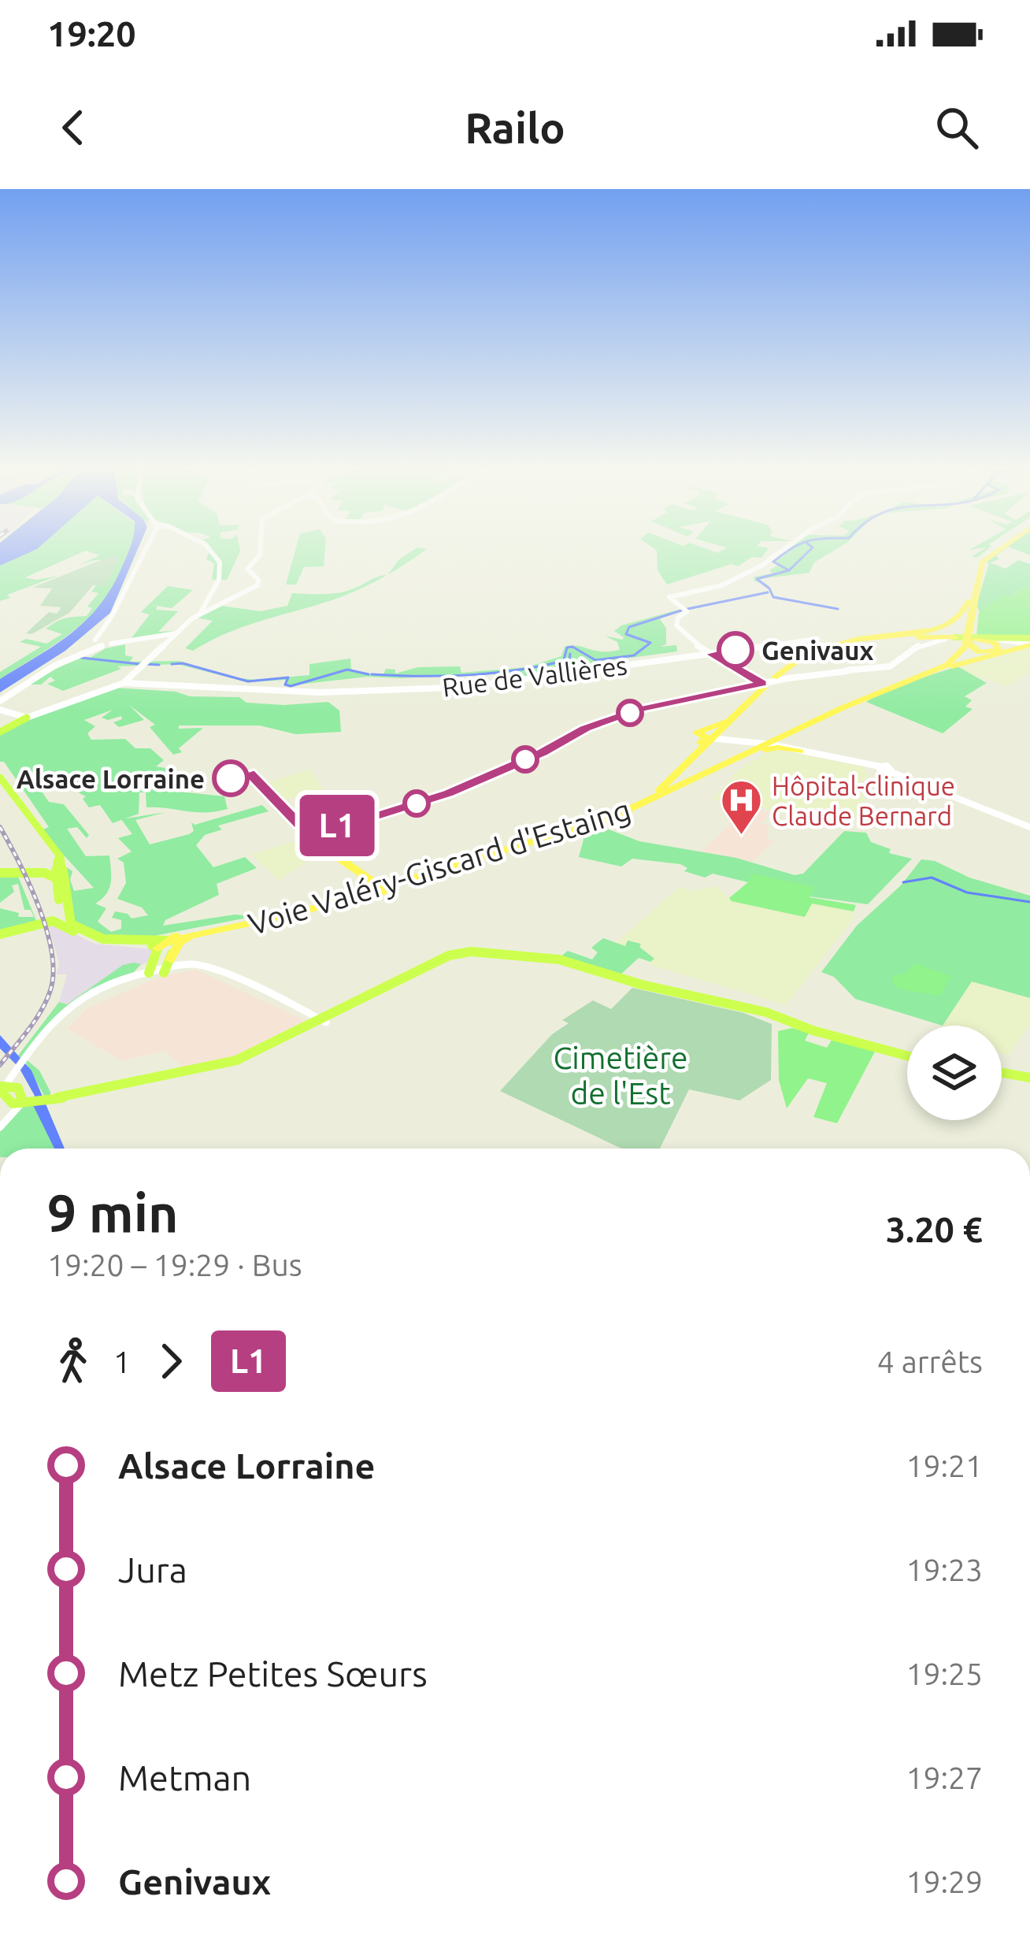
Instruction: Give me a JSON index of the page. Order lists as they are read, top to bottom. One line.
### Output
{"streets":{"highway":["Voie Valéry-Giscard d'Estaing"],"main road":["Rue de Vallières"]},"parks":["Cimetière de l'Est"],"places":{"other":["Genivaux","Alsace Lorraine"],"hospital":["Hôpital-clinique Claude Bernard"]},"lines":["bus line L1"],"page":{"status":"19:20","header":"Railo","on_map":"L1","heading":["9 min","19:20 – 19:29 · Bus","3.20 €"],"legs":["1","L1","4 arrêts"],"list":[{"name":"Alsace Lorraine","value":"19:21"},{"name":"Jura","value":"19:23"},{"name":"Metz Petites Sœurs","value":"19:25"},{"name":"Metman","value":"19:27"},{"name":"Genivaux","value":"19:29"}]}}
